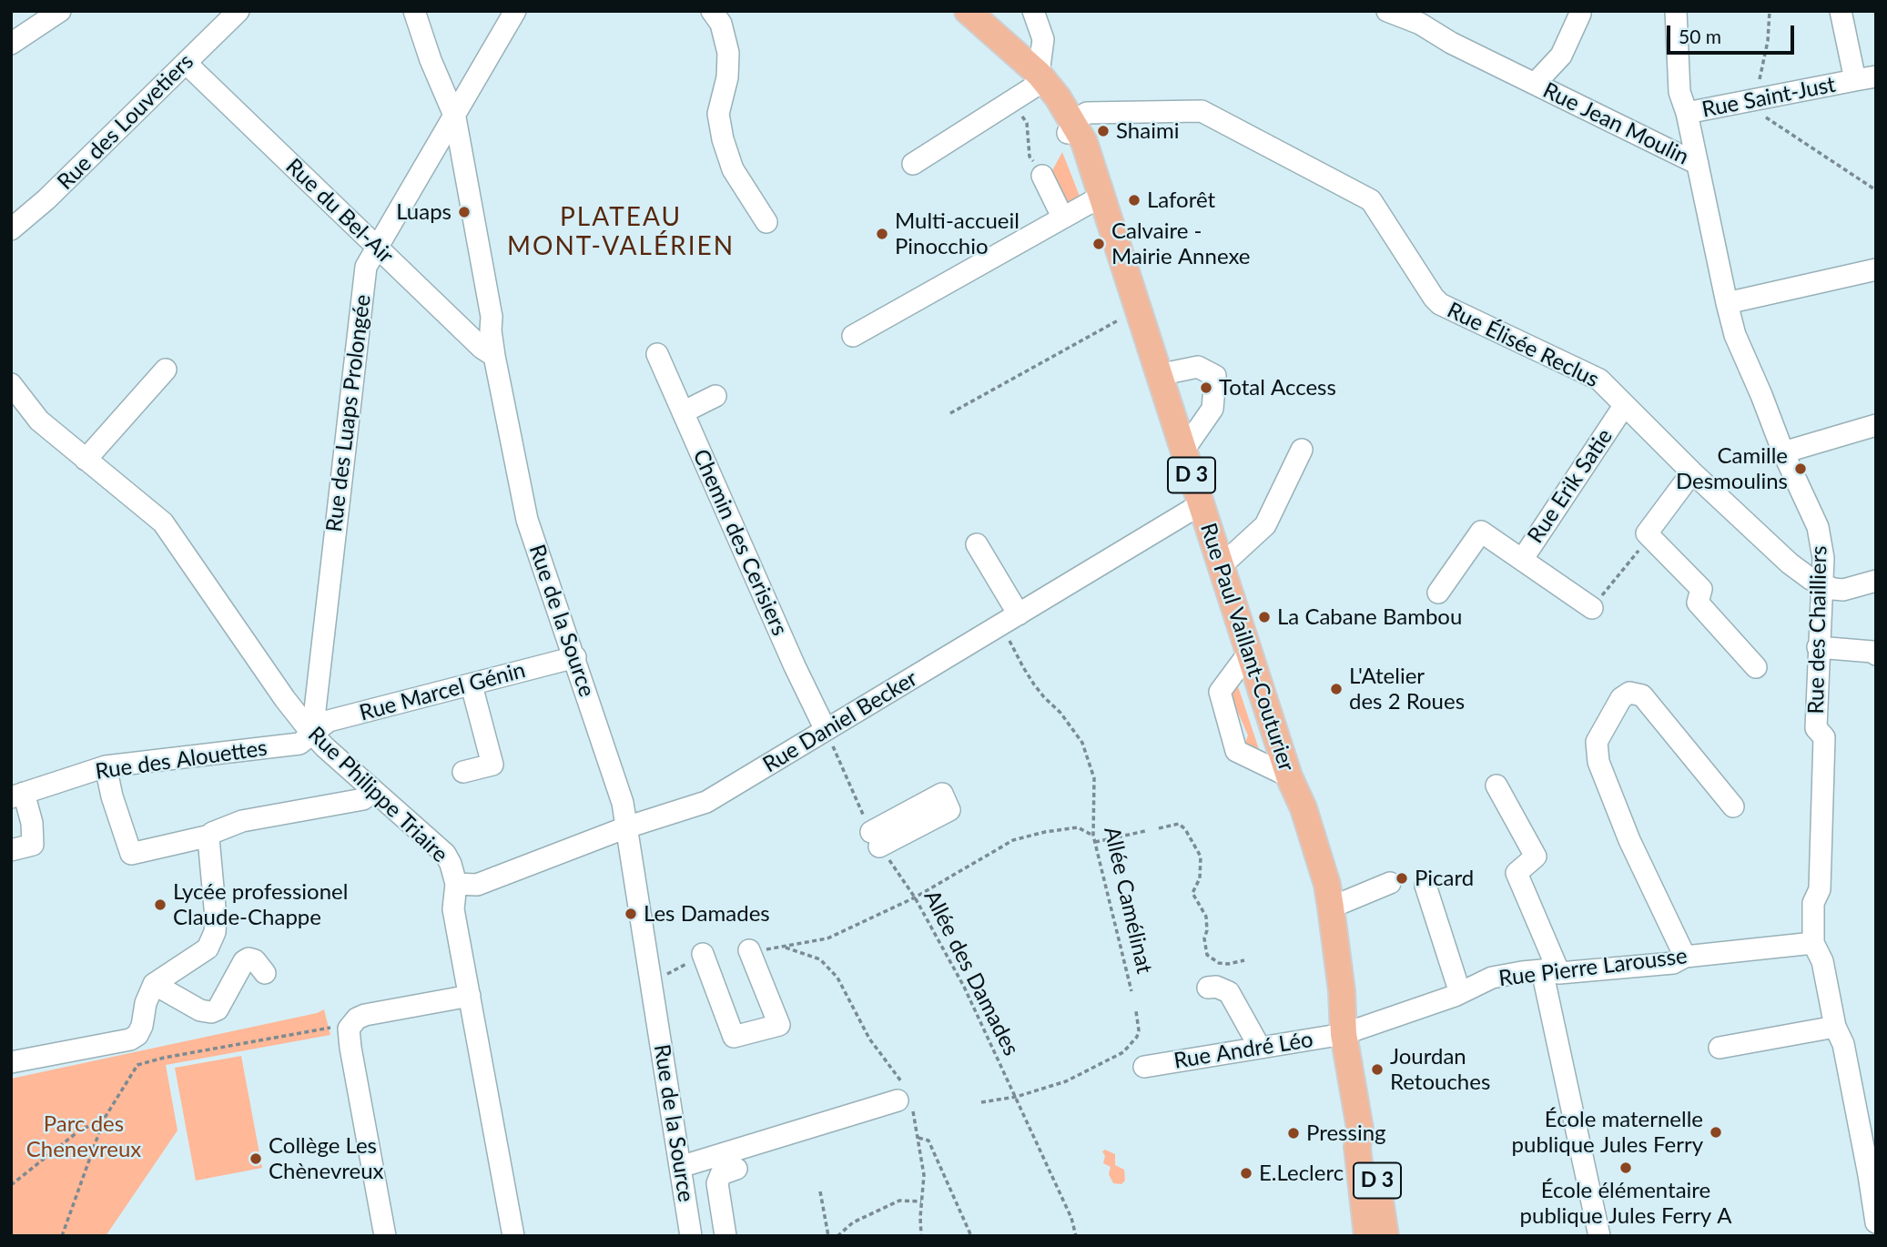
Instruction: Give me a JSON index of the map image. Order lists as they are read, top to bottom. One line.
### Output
{"streets":{"main road":["D 3","Rue Paul Vaillant-Couturier"],"street":["Rue Saint-Just","Rue des Louvetiers","Rue Jean Moulin","Rue du Bel-Air","Rue Élisée Reclus","Rue des Luaps Prolongée","Rue Erik Satie","Chemin des Cerisiers","Rue de la Source","Rue des Chailliers","Rue Marcel Génin","Rue Daniel Becker","Rue des Alouettes","Rue Philippe Triaire","Rue Pierre Larousse","Rue André Léo"],"path":["Allée Camélinat","Allée des Damades"]},"crossings":[["Rue Saint-Just","Rue des Chailliers"],["Rue des Louvetiers","Rue du Bel-Air"],["Rue Jean Moulin","Rue des Chailliers"],["Rue du Bel-Air","Rue des Luaps Prolongée"],["Rue du Bel-Air","Rue de la Source"],["Rue Élisée Reclus","Rue Erik Satie"],["Rue Élisée Reclus","Rue des Chailliers"],["Rue Élisée Reclus","Rue Paul Vaillant-Couturier"],["Rue des Luaps Prolongée","Rue de la Source"],["Rue des Luaps Prolongée","Rue Marcel Génin"],["Rue des Luaps Prolongée","Rue des Alouettes"],["Rue des Luaps Prolongée","Rue Philippe Triaire"],["Chemin des Cerisiers","Rue Daniel Becker"],["Chemin des Cerisiers","Allée des Damades"],["Rue de la Source","Rue Marcel Génin"],["Rue de la Source","Rue Daniel Becker"],["Rue des Chailliers","Rue Pierre Larousse"],["Rue Paul Vaillant-Couturier","Rue Daniel Becker"],["Rue Paul Vaillant-Couturier","Rue Pierre Larousse"],["Rue Paul Vaillant-Couturier","Rue André Léo"],["Rue Marcel Génin","Rue des Alouettes"],["Rue Marcel Génin","Rue Philippe Triaire"],["Rue Daniel Becker","Rue Philippe Triaire"],["Rue Daniel Becker","Allée Camélinat"],["Rue Daniel Becker","Allée des Damades"],["Rue des Alouettes","Rue Philippe Triaire"],["Rue Pierre Larousse","Rue André Léo"]],"districts":["PLATEAU MONT-VALÉRIEN"],"parks":["Parc des Chenevreux"],"places":["Shaimi","Laforêt","Luaps","Multi-accueil Pinocchio","Calvaire - Mairie Annexe","Total Access","Camille Desmoulins","La Cabane Bambou","L'Atelier des 2 Roues","Picard","Lycée professionel Claude-Chappe","Les Damades","Jourdan Retouches","École maternelle publique Jules Ferry","Pressing","Collège Les Chènevreux","École élémentaire publique Jules Ferry A","E.Leclerc"],"scale_bar":"50 m"}
